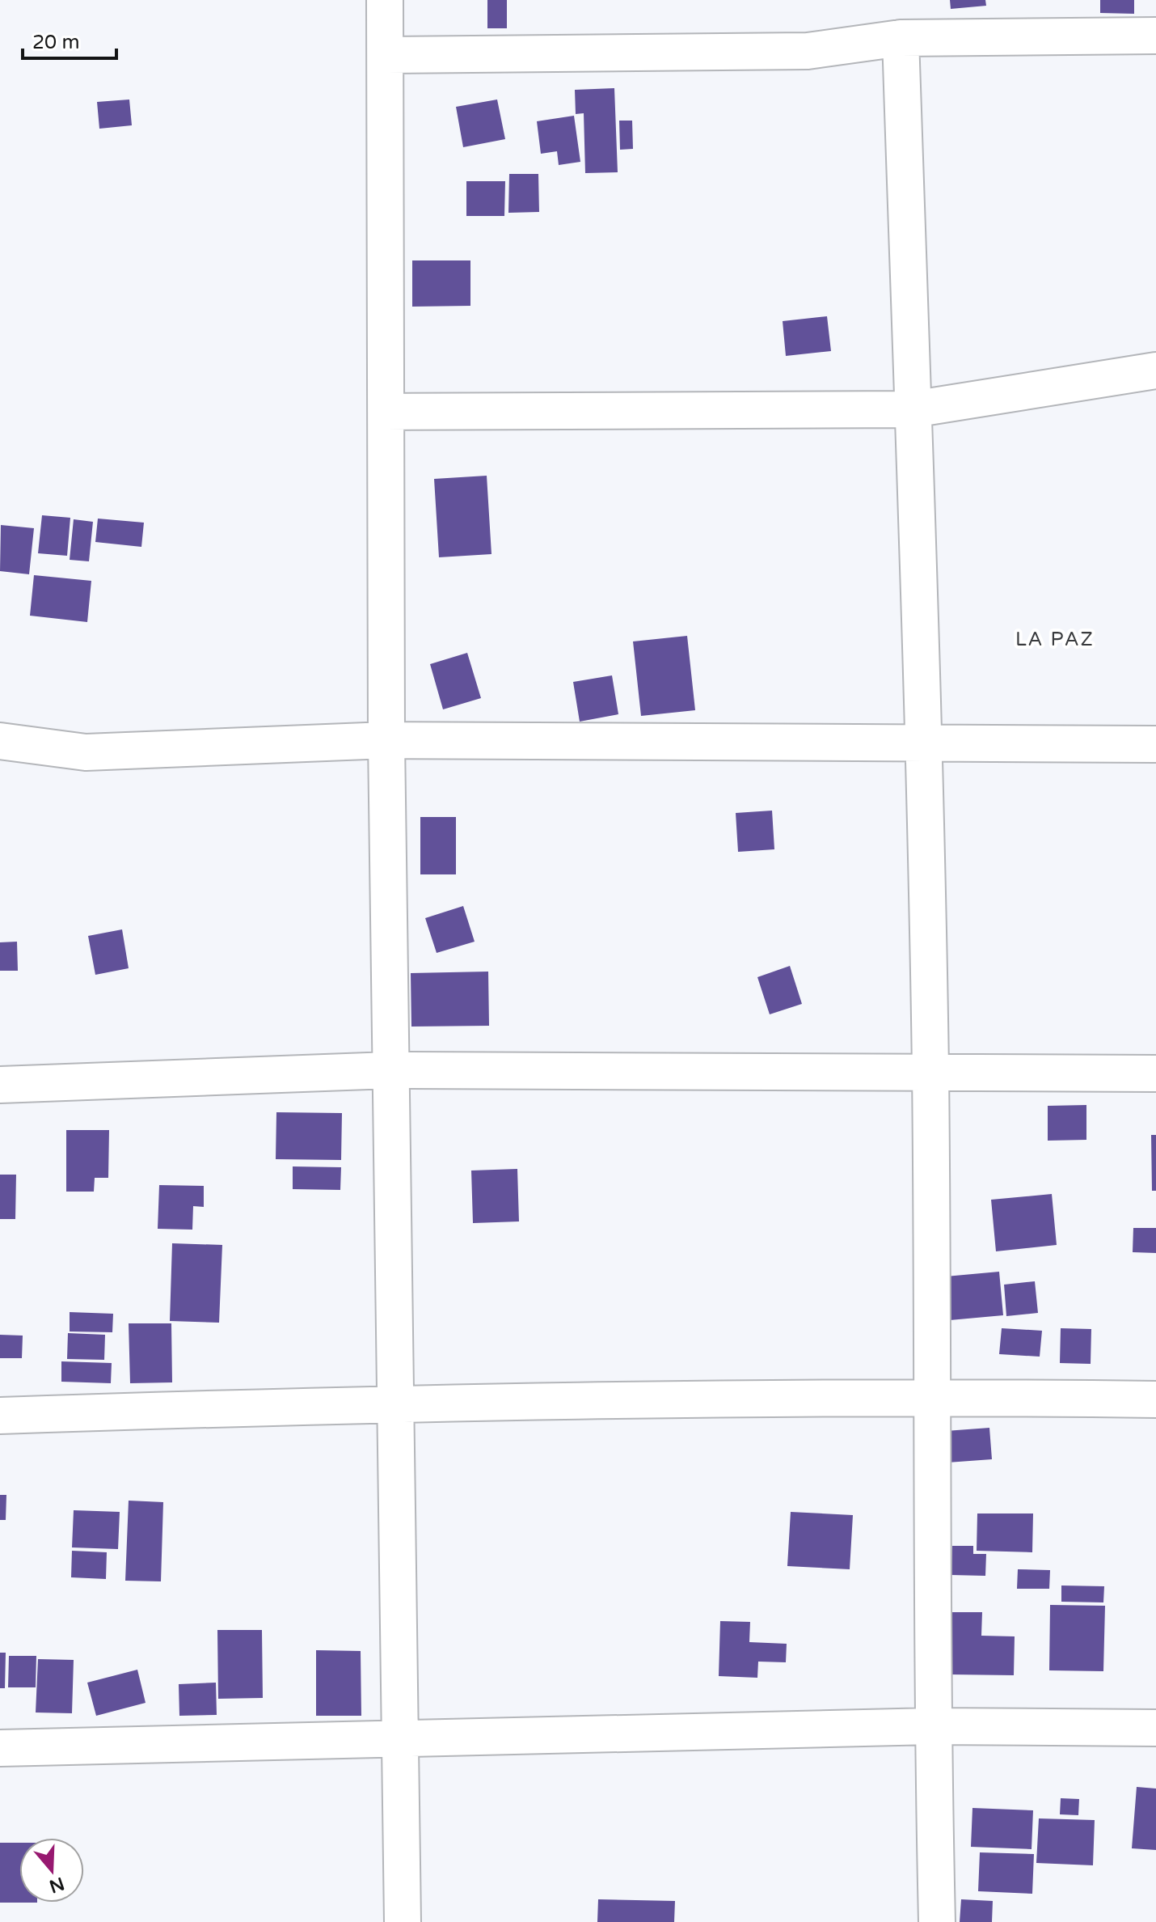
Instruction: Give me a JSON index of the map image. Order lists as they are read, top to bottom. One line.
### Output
{"districts":["LA PAZ"],"scale_bar":"20 m","north":"bottom"}
